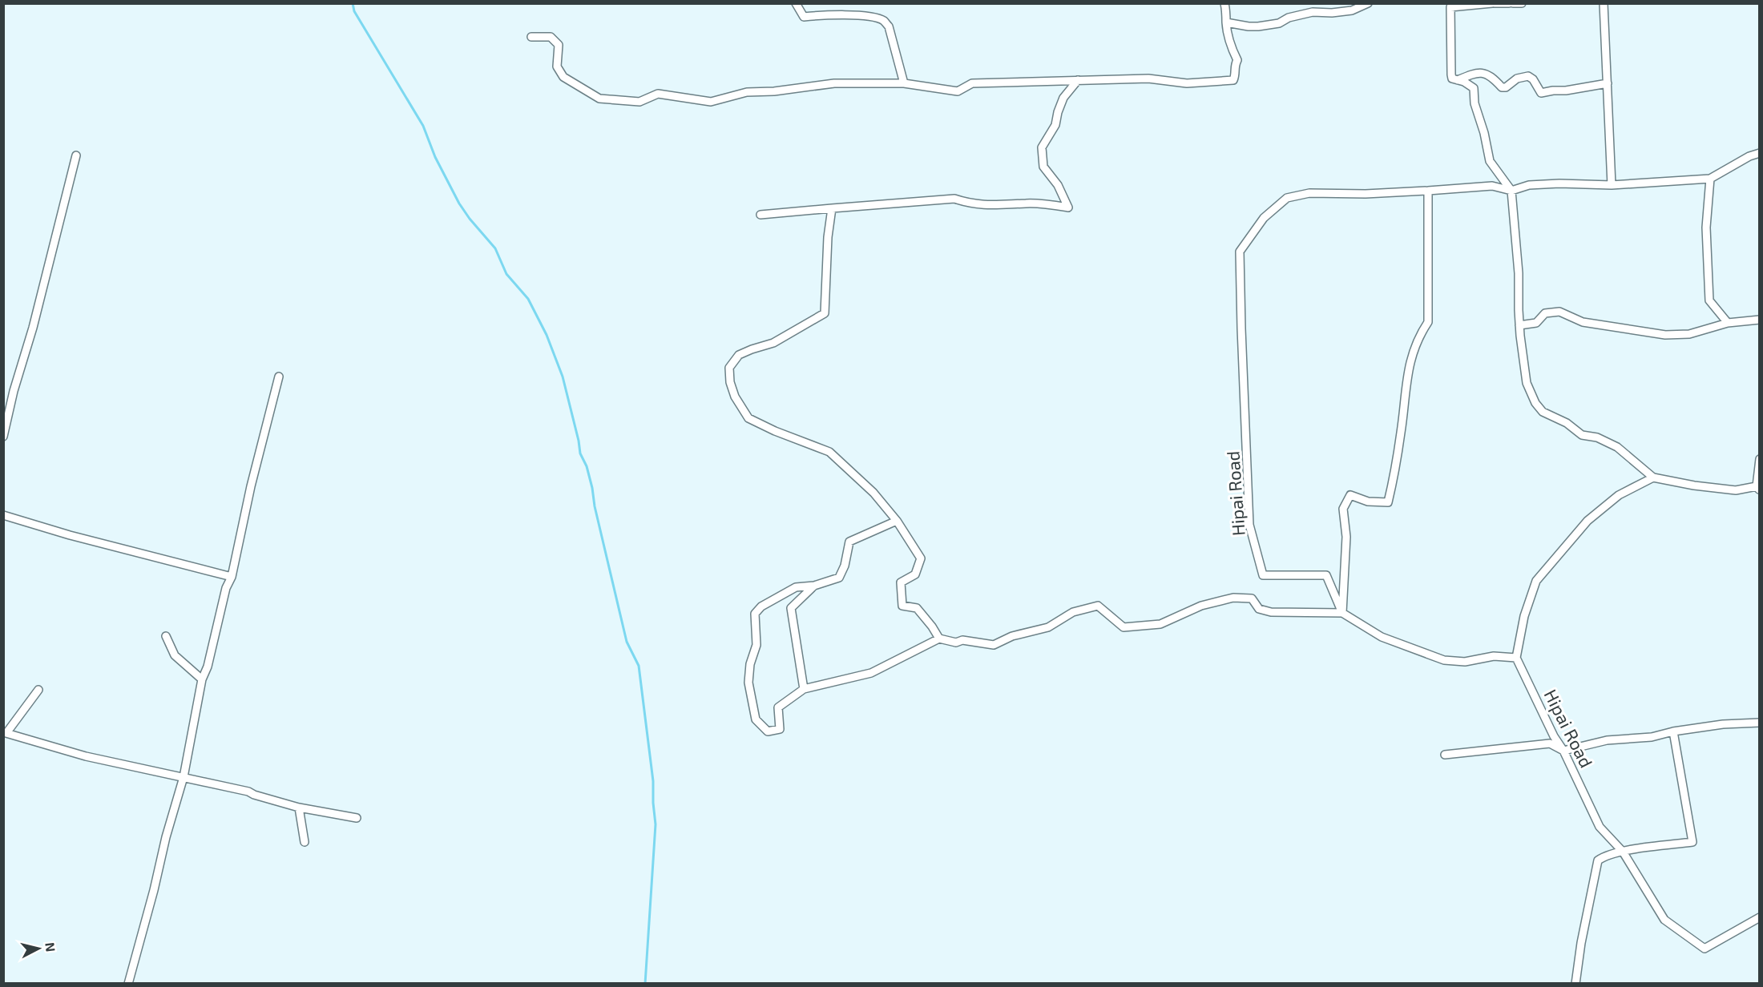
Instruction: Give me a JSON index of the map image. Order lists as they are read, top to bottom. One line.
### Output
{"streets":{"street":["Hipai Road"]},"north":"right"}
